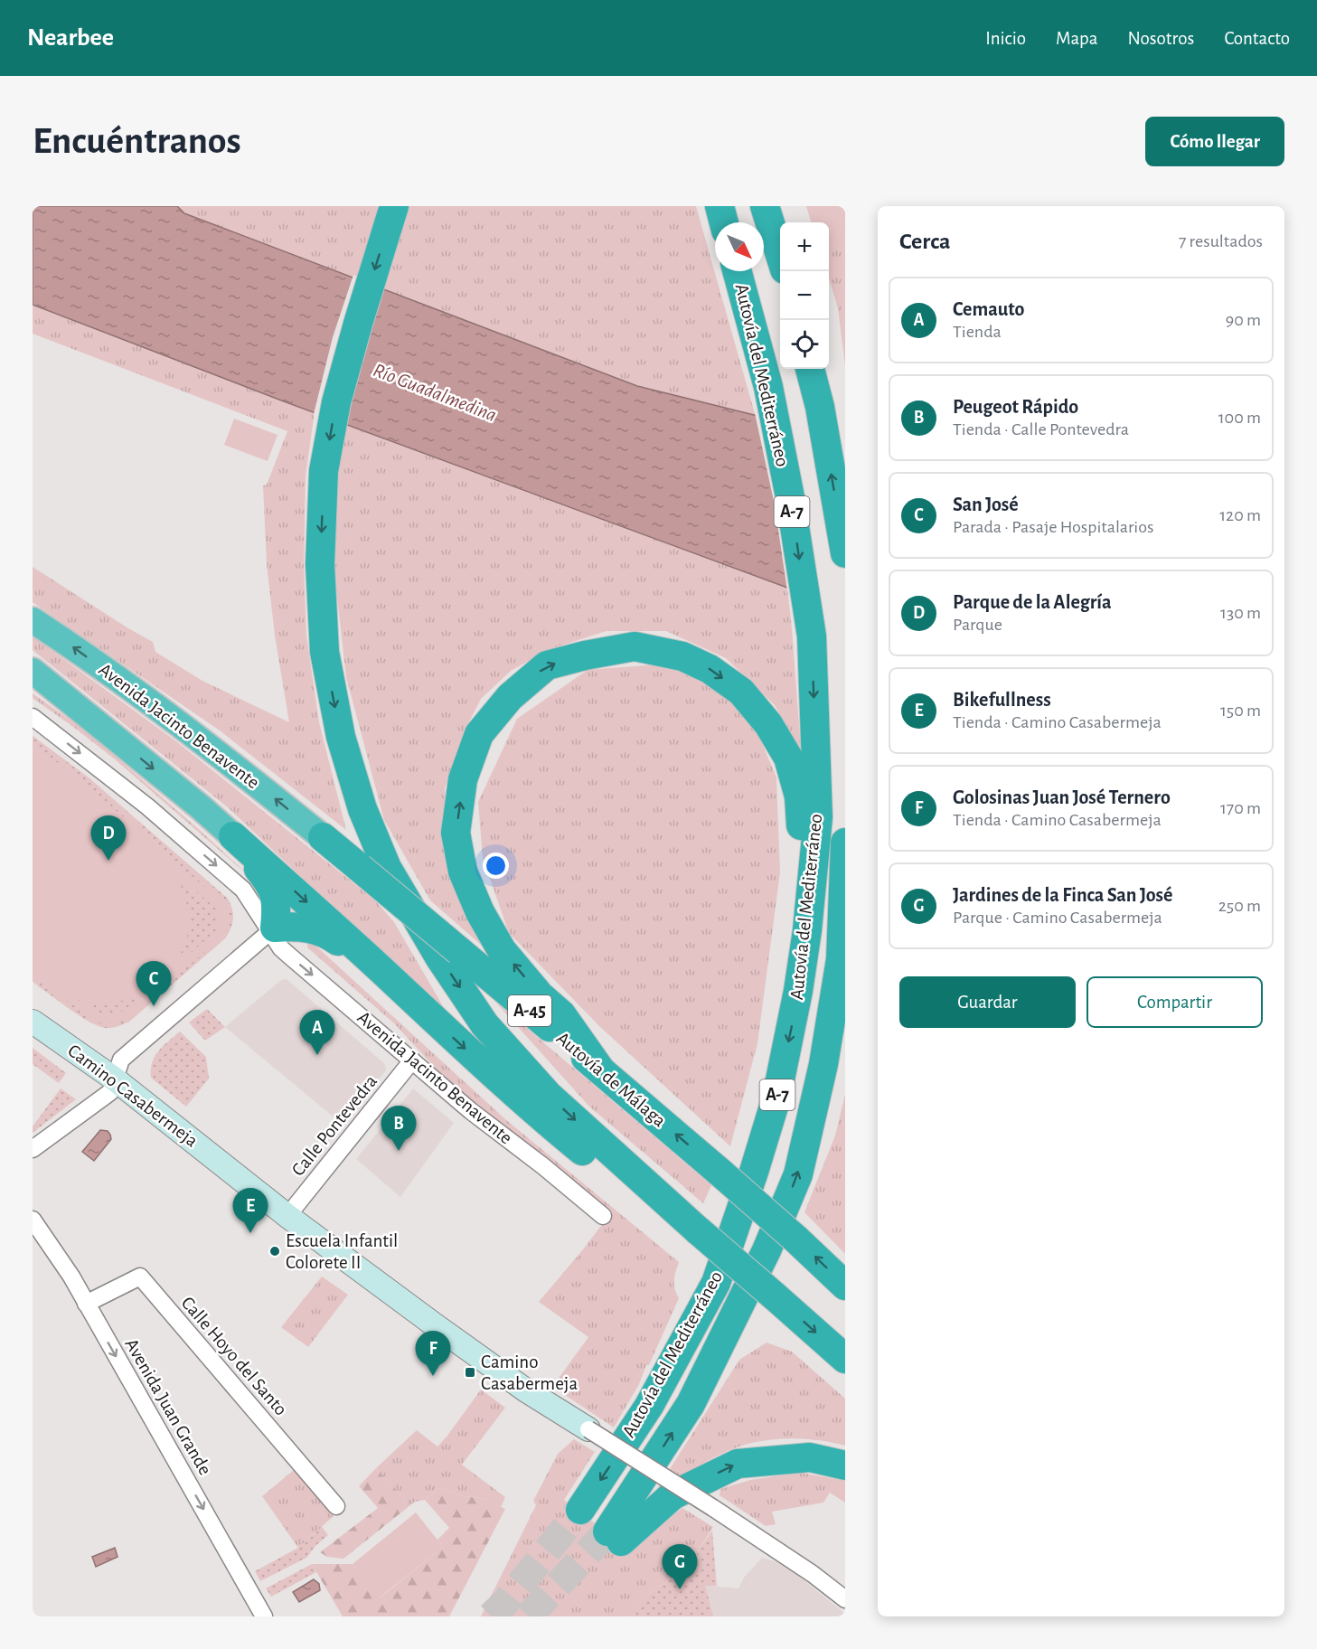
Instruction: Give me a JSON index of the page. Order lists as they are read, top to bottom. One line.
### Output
{"streets":{"highway":["Autovía del Mediterráneo","A-7","Avenida Jacinto Benavente","A-45","Autovía de Málaga"],"main road":["Camino Casabermeja"],"street":["Calle Pontevedra","Calle Hoyo del Santo","Avenida Juan Grande"]},"crossings":[["Avenida Jacinto Benavente","Autovía de Málaga"],["Avenida Jacinto Benavente","Calle Pontevedra"],["Camino Casabermeja","Calle Pontevedra"],["Calle Hoyo del Santo","Avenida Juan Grande"]],"one_way":["Autovía del Mediterráneo","Avenida Juan Grande"],"water":["Río Guadalmedina"],"places":{"other":["Escuela Infantil Colorete II"],"transit":["Camino Casabermeja"]},"north":"bottom right","page":{"header":"Nearbee","nav":["Inicio","Mapa","Nosotros","Contacto"],"buttons":["Cómo llegar",["Guardar","Compartir"]],"title":"Encuéntranos","heading":["Cerca","7 resultados"],"map_buttons":["+","−"],"list":[{"mark":"A","name":"Cemauto","note":"Tienda","value":"90 m"},{"mark":"B","name":"Peugeot Rápido","note":"Tienda · Calle Pontevedra","value":"100 m"},{"mark":"C","name":"San José","note":"Parada · Pasaje Hospitalarios","value":"120 m"},{"mark":"D","name":"Parque de la Alegría","note":"Parque","value":"130 m"},{"mark":"E","name":"Bikefullness","note":"Tienda · Camino Casabermeja","value":"150 m"},{"mark":"F","name":"Golosinas Juan José Ternero","note":"Tienda · Camino Casabermeja","value":"170 m"},{"mark":"G","name":"Jardines de la Finca San José","note":"Parque · Camino Casabermeja","value":"250 m"}],"pins":["D","C","A","B","E","F","G"]}}
